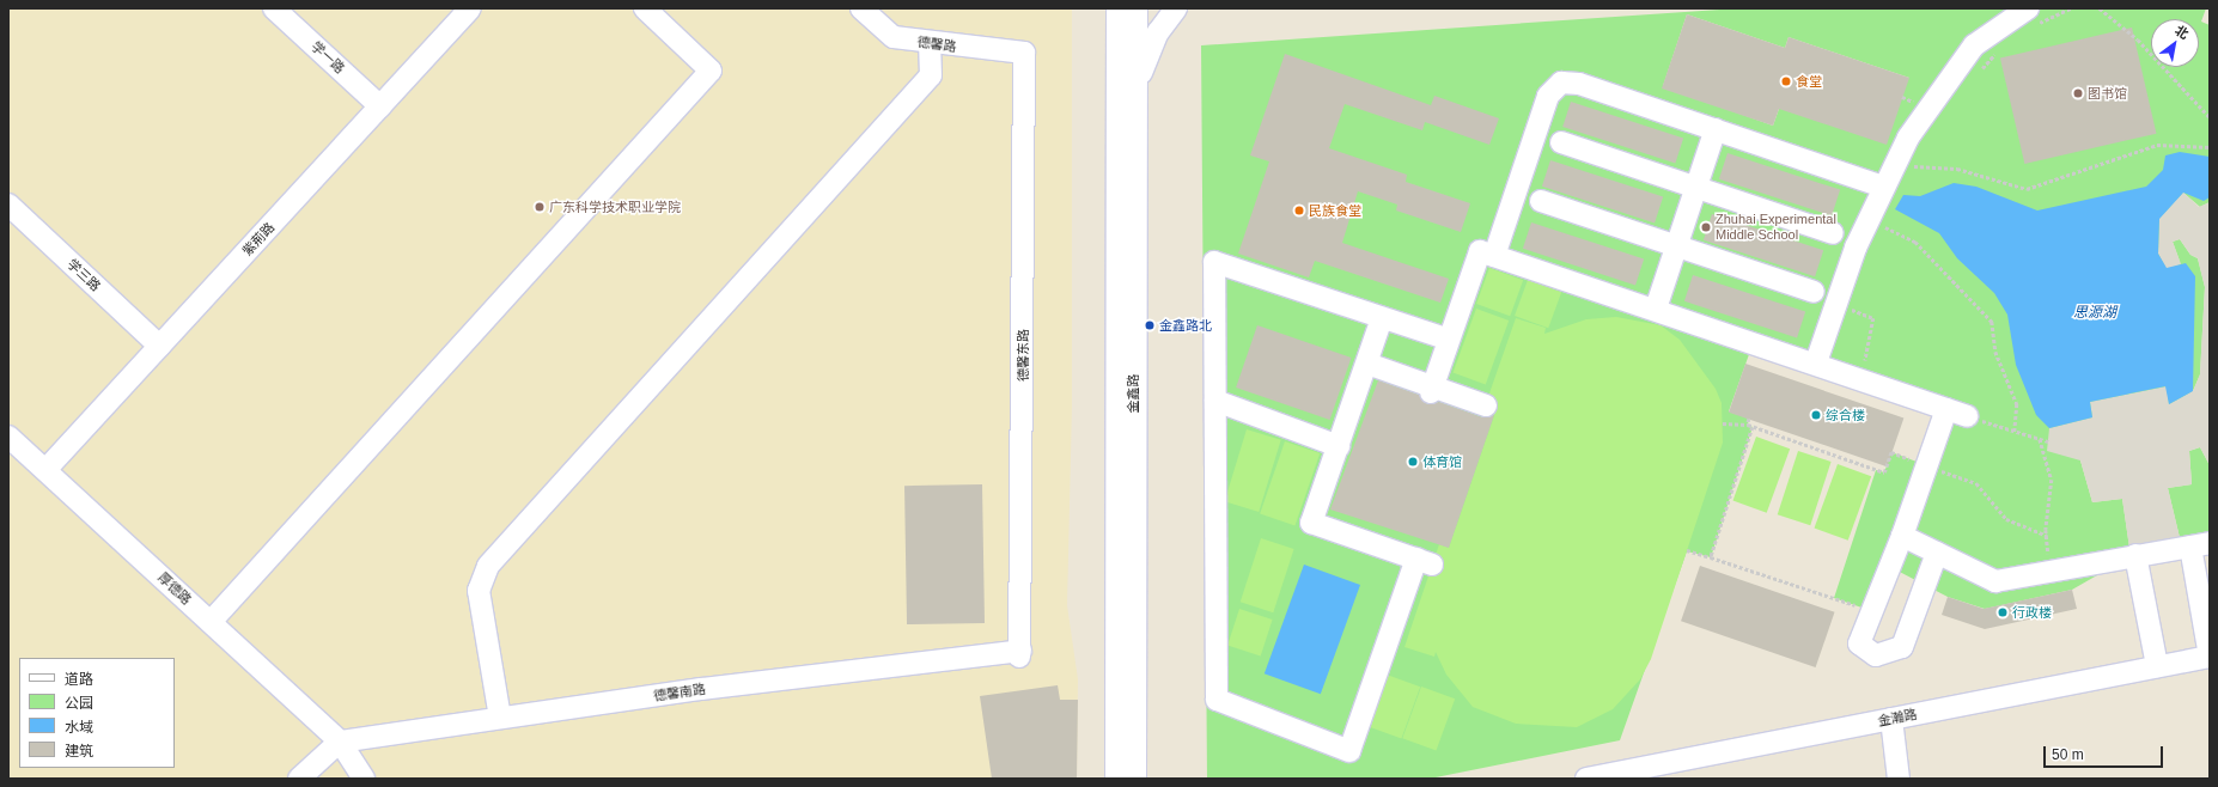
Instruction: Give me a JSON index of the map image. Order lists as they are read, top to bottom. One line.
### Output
{"streets":{"street":["德馨路","学一路","紫荊路","学三路","德馨东路","金鑫路","厚德路","德馨南路","金瀚路"]},"crossings":[["德馨路","德馨东路"],["学一路","紫荊路"],["紫荊路","学三路"],["紫荊路","厚德路"],["德馨东路","德馨南路"],["厚德路","德馨南路"]],"water":["思源湖"],"places":["食堂","图书馆","广东科学技术职业学院","民族食堂","Zhuhai Experimental Middle School","金鑫路北","综合楼","体育馆","行政楼"],"legend":["道路","公园","水域","建筑"],"scale_bar":"50 m","north":"top right"}
